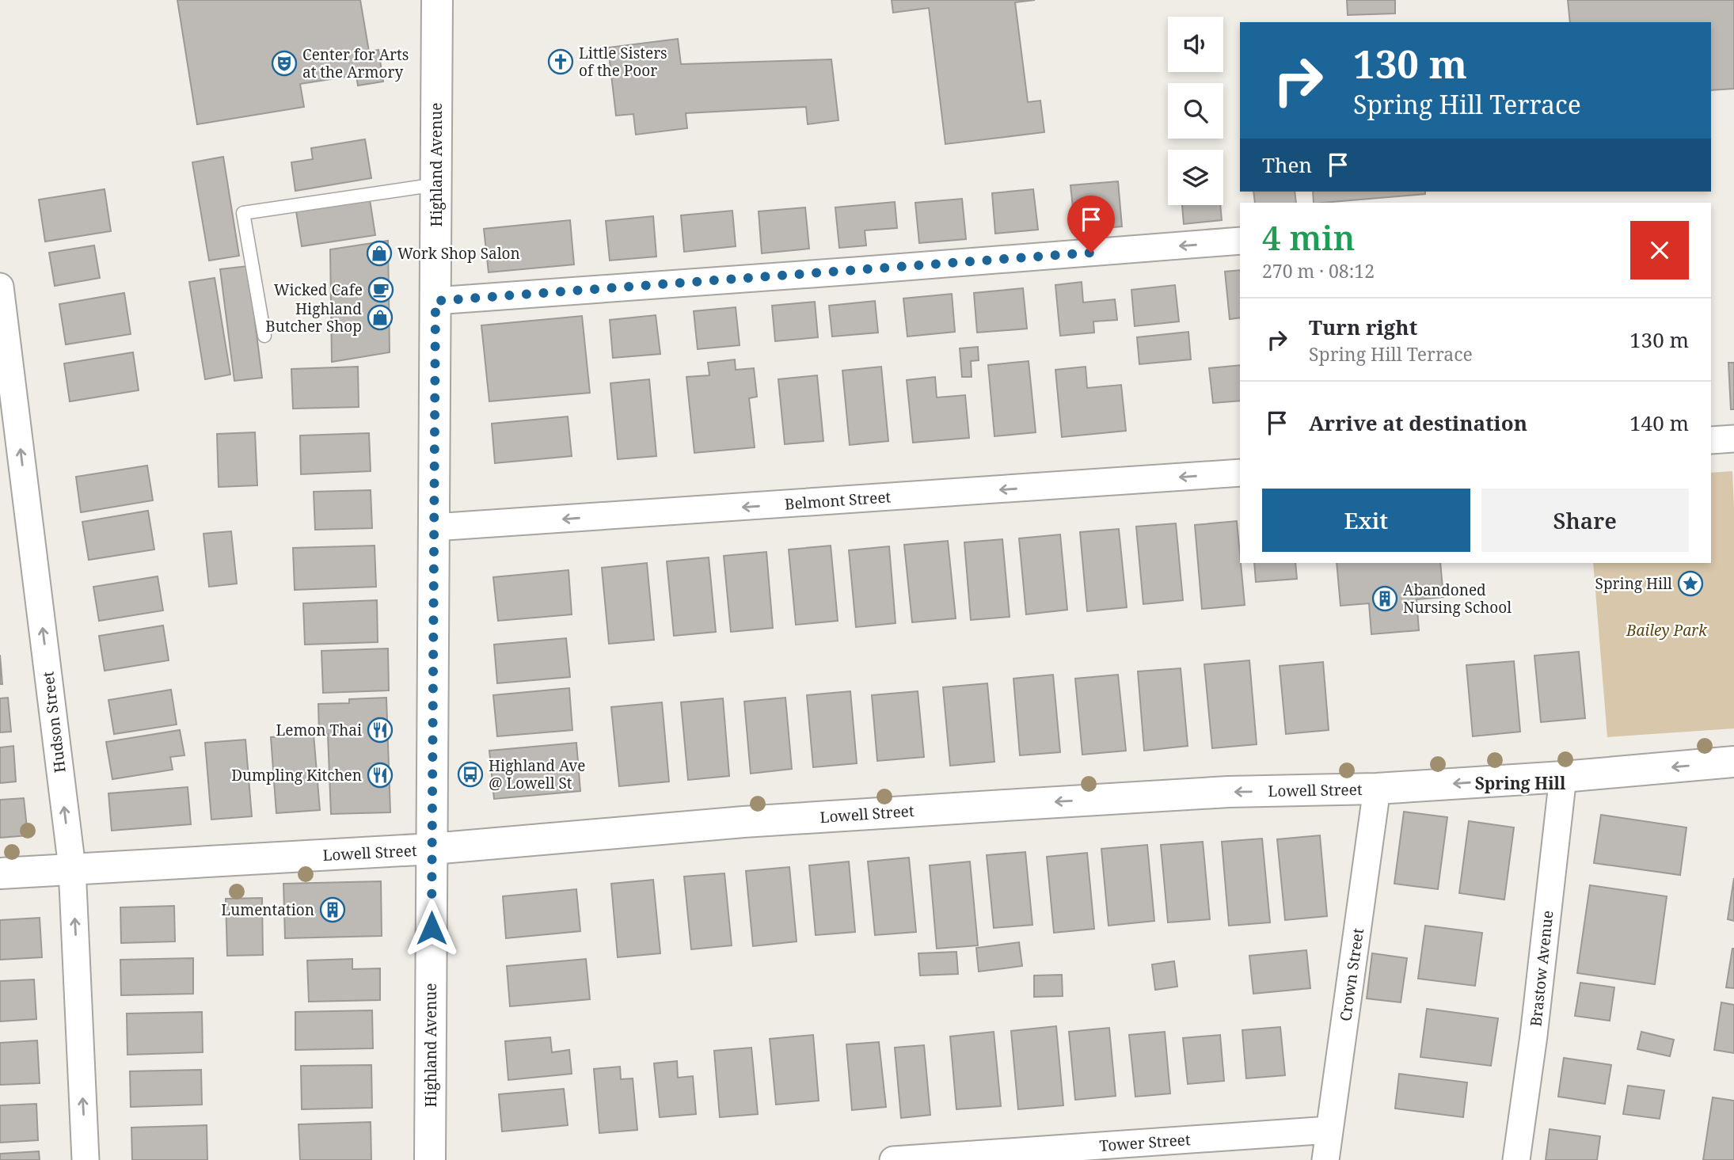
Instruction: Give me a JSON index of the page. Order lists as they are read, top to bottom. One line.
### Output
{"streets":{"street":["Highland Avenue","Belmont Street","Hudson Street","Lowell Street","Brastow Avenue","Crown Street","Tower Street"]},"crossings":[["Highland Avenue","Belmont Street"],["Highland Avenue","Lowell Street"],["Hudson Street","Lowell Street"],["Lowell Street","Brastow Avenue"],["Lowell Street","Crown Street"],["Crown Street","Tower Street"]],"one_way":["Hudson Street","Lowell Street"],"districts":["Spring Hill"],"parks":["Bailey Park"],"places":{"church":["Little Sisters of the Poor"],"theatre":["Center for Arts at the Armory"],"shop":["Work Shop Salon","Highland Butcher Shop"],"cafe":["Wicked Cafe"],"place":["Spring Hill"],"building":["Abandoned Nursing School","Lumentation"],"restaurant":["Lemon Thai","Dumpling Kitchen"],"bus stop":["Highland Ave @ Lowell St"]},"page":{"turn":["130 m","Spring Hill Terrace"],"then":"Then","heading":["4 min","270 m · 08:12"],"list":[{"name":"Turn right","note":"Spring Hill Terrace","value":"130 m"},{"name":"Arrive at destination","value":"140 m"}],"buttons":["Exit","Share"]}}
